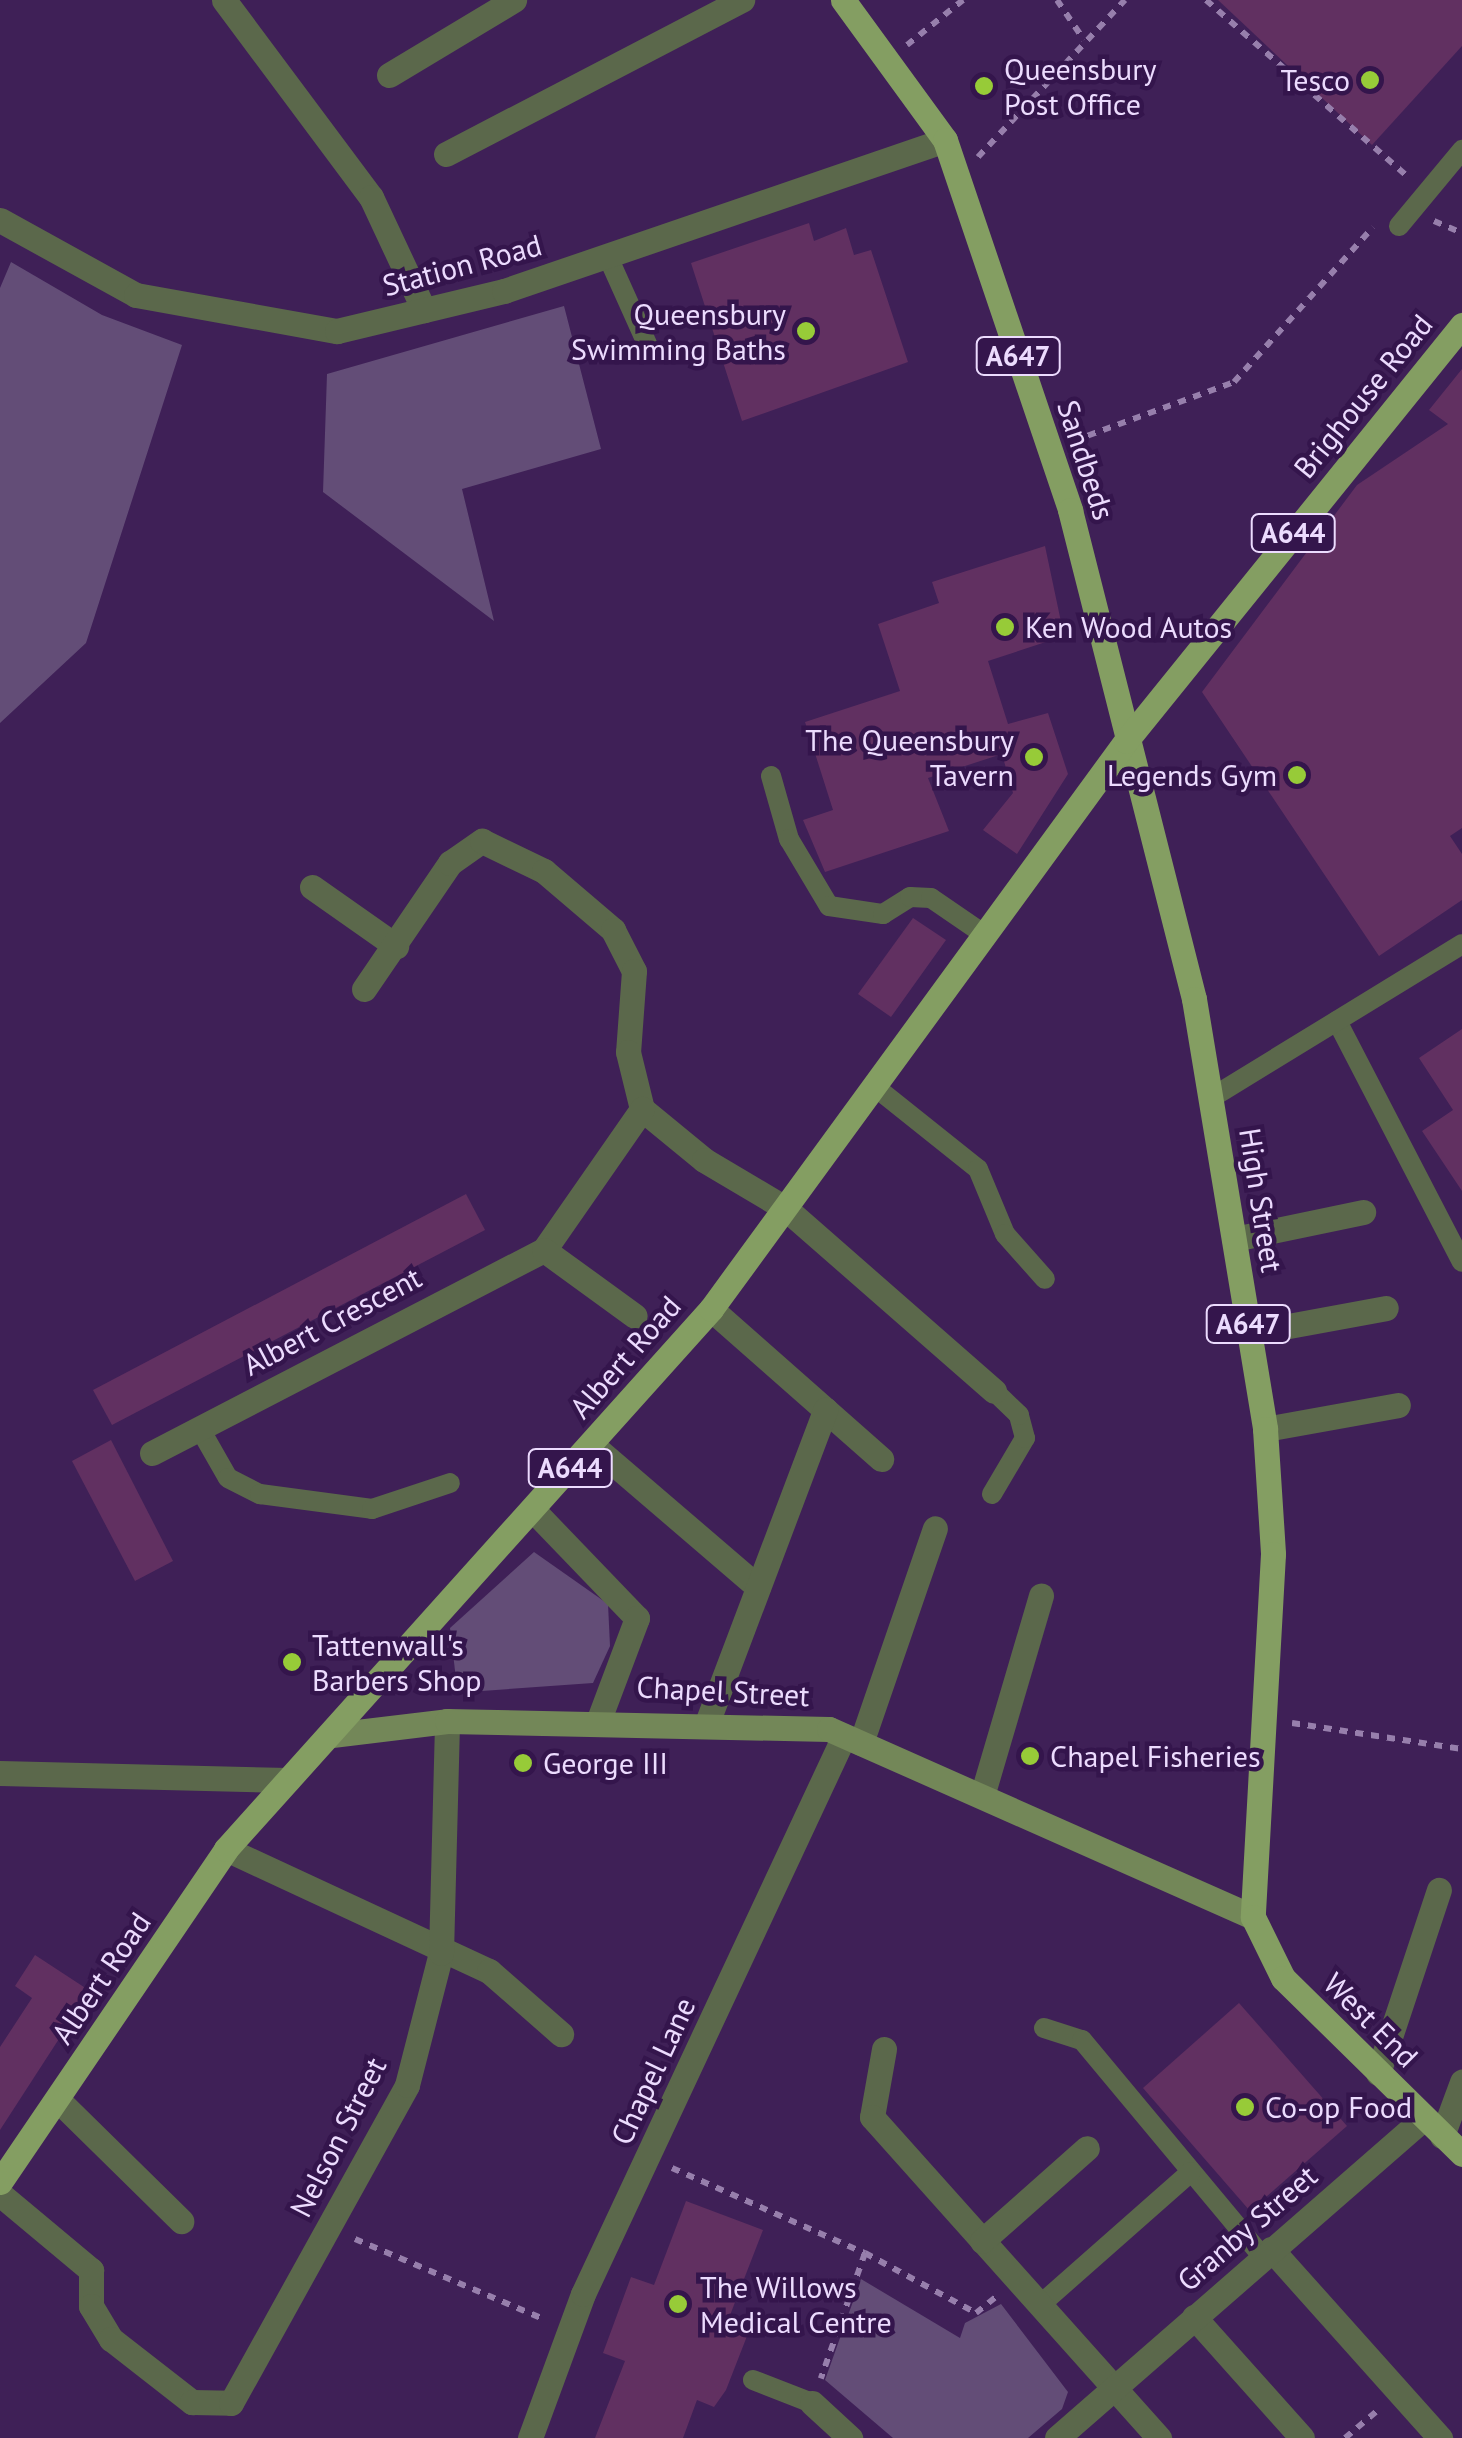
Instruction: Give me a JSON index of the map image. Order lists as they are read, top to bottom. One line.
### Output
{"streets":{"main road":["A647","Brighouse Road","Sandbeds","A644","High Street","Albert Road","West End"],"street":["Station Road","Albert Crescent","Chapel Street","Chapel Lane","Nelson Street","Granby Street"]},"crossings":[["Station Road","Sandbeds"],["Brighouse Road","Sandbeds"],["Brighouse Road","High Street"],["Brighouse Road","Albert Road"],["Sandbeds","High Street"],["Sandbeds","Albert Road"],["High Street","Albert Road"],["High Street","Chapel Street"],["High Street","West End"],["Albert Road","Chapel Street"],["Chapel Street","West End"],["Chapel Street","Chapel Lane"],["Chapel Street","Nelson Street"],["West End","Granby Street"]],"places":["Tesco","Queensbury Post Office","Queensbury Swimming Baths","Ken Wood Autos","The Queensbury Tavern","Legends Gym","Tattenwall's Barbers Shop","Chapel Fisheries","George III","Co-op Food","The Willows Medical Centre"]}
